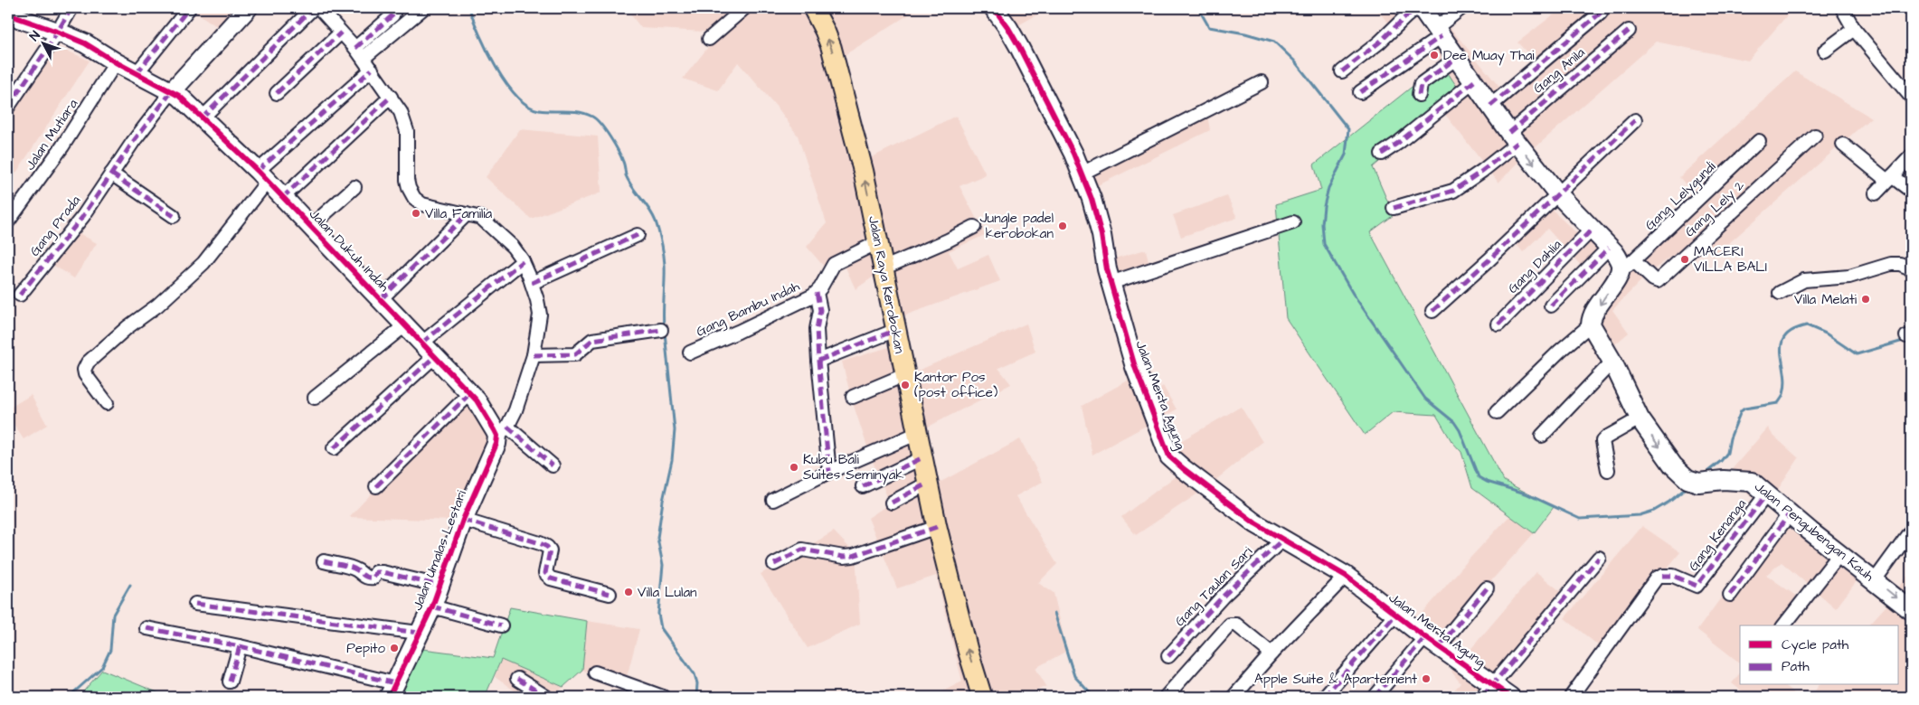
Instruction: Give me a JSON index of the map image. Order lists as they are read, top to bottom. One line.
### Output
{"streets":{"main road":["Jalan Raya Kerobokan"],"street":["Gang Anila","Jalan Mutiara","Gang Lelygundi","Gang Lely 2","Gang Prada","Jalan Dukuh Indah","Gang Dahlia","Gang Bambu Indah","Jalan Merta Agung","Jalan Pengubengan Kauh","Gang Kenanga","Jalan Umalas Lestari","Gang Taulan Sari"]},"crossings":[["Jalan Mutiara","Jalan Dukuh Indah"],["Gang Lelygundi","Gang Lely 2"],["Gang Prada","Jalan Dukuh Indah"],["Jalan Dukuh Indah","Jalan Umalas Lestari"],["Jalan Raya Kerobokan","Gang Bambu Indah"],["Jalan Merta Agung","Gang Taulan Sari"],["Jalan Pengubengan Kauh","Gang Kenanga"]],"one_way":["Jalan Raya Kerobokan","Jalan Pengubengan Kauh"],"places":["Dee Muay Thai","Villa Familia","Jungle padel kerobokan","MACERI VILLA BALI","Villa Melati","Kantor Pos (post office)","Kubu Bali Suites Seminyak","Villa Lulan","Pepito","Apple Suite & Apartement"],"legend":["Cycle path","Path"],"north":"top left"}
